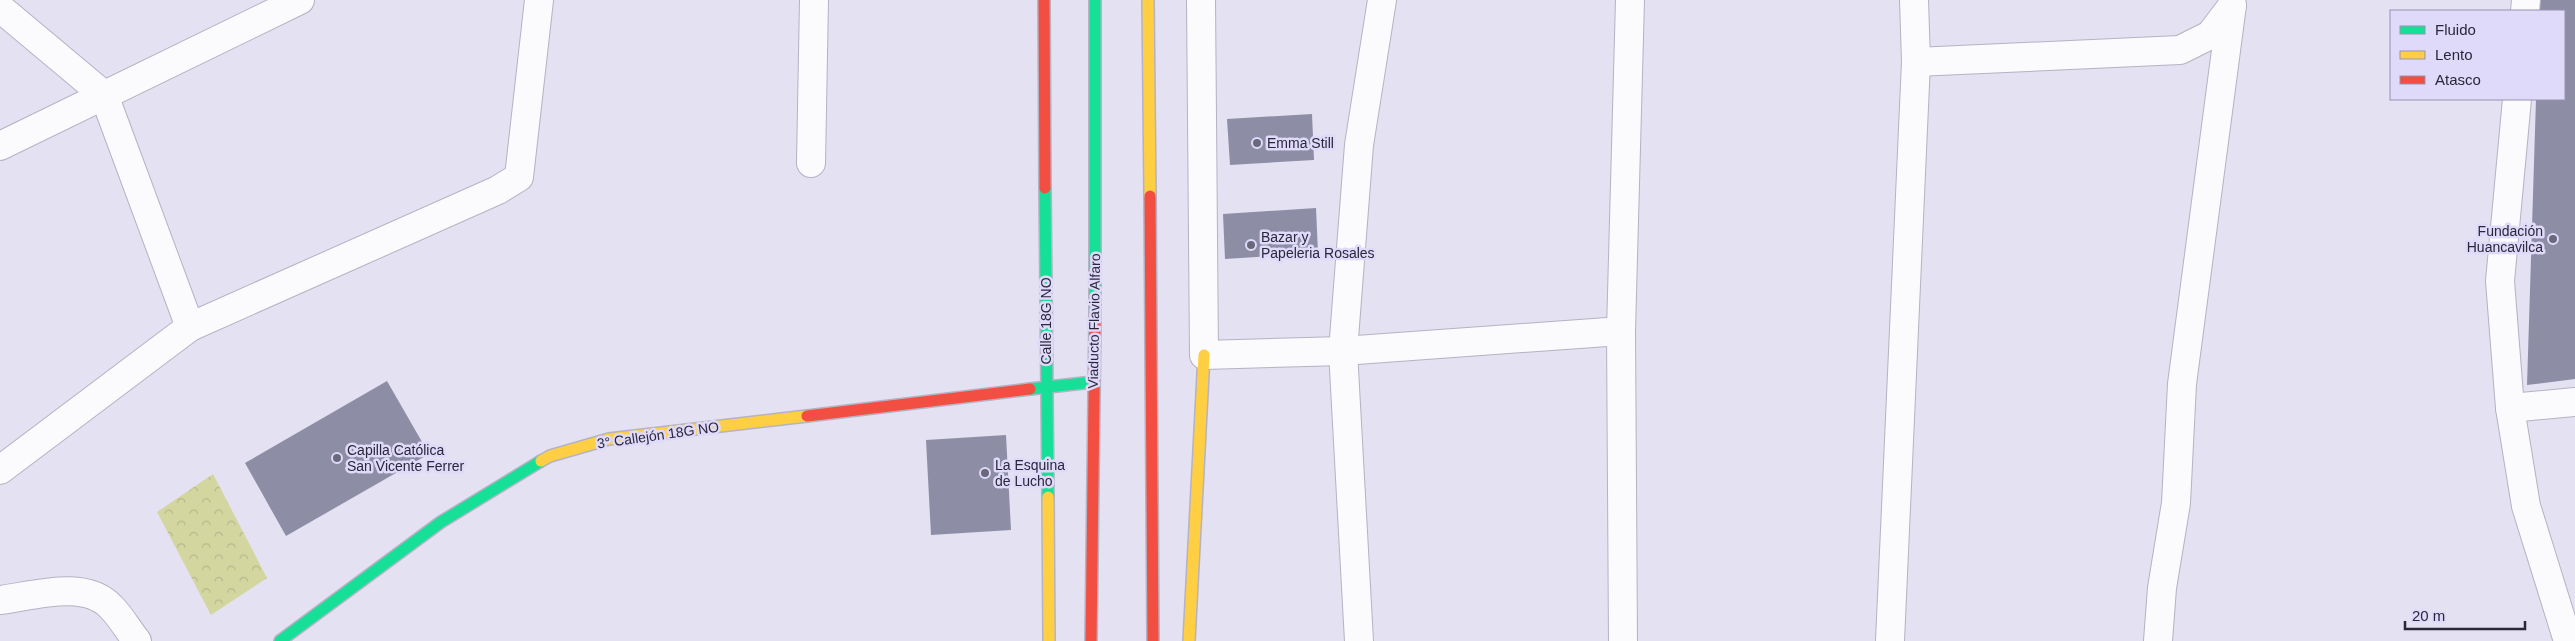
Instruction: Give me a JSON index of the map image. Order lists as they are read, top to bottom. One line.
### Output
{"streets":{"main road":["Calle 18G NO","Viaducto Flavio Alfaro","3° Callejón 18G NO"]},"crossings":[["Calle 18G NO","3° Callejón 18G NO"],["Viaducto Flavio Alfaro","3° Callejón 18G NO"]],"places":["Emma Still","Fundación Huancavilca","Bazar y Papeleria Rosales","Capilla Católica San Vicente Ferrer","La Esquina de Lucho"],"legend":["Fluido","Lento","Atasco"],"scale_bar":"20 m"}
